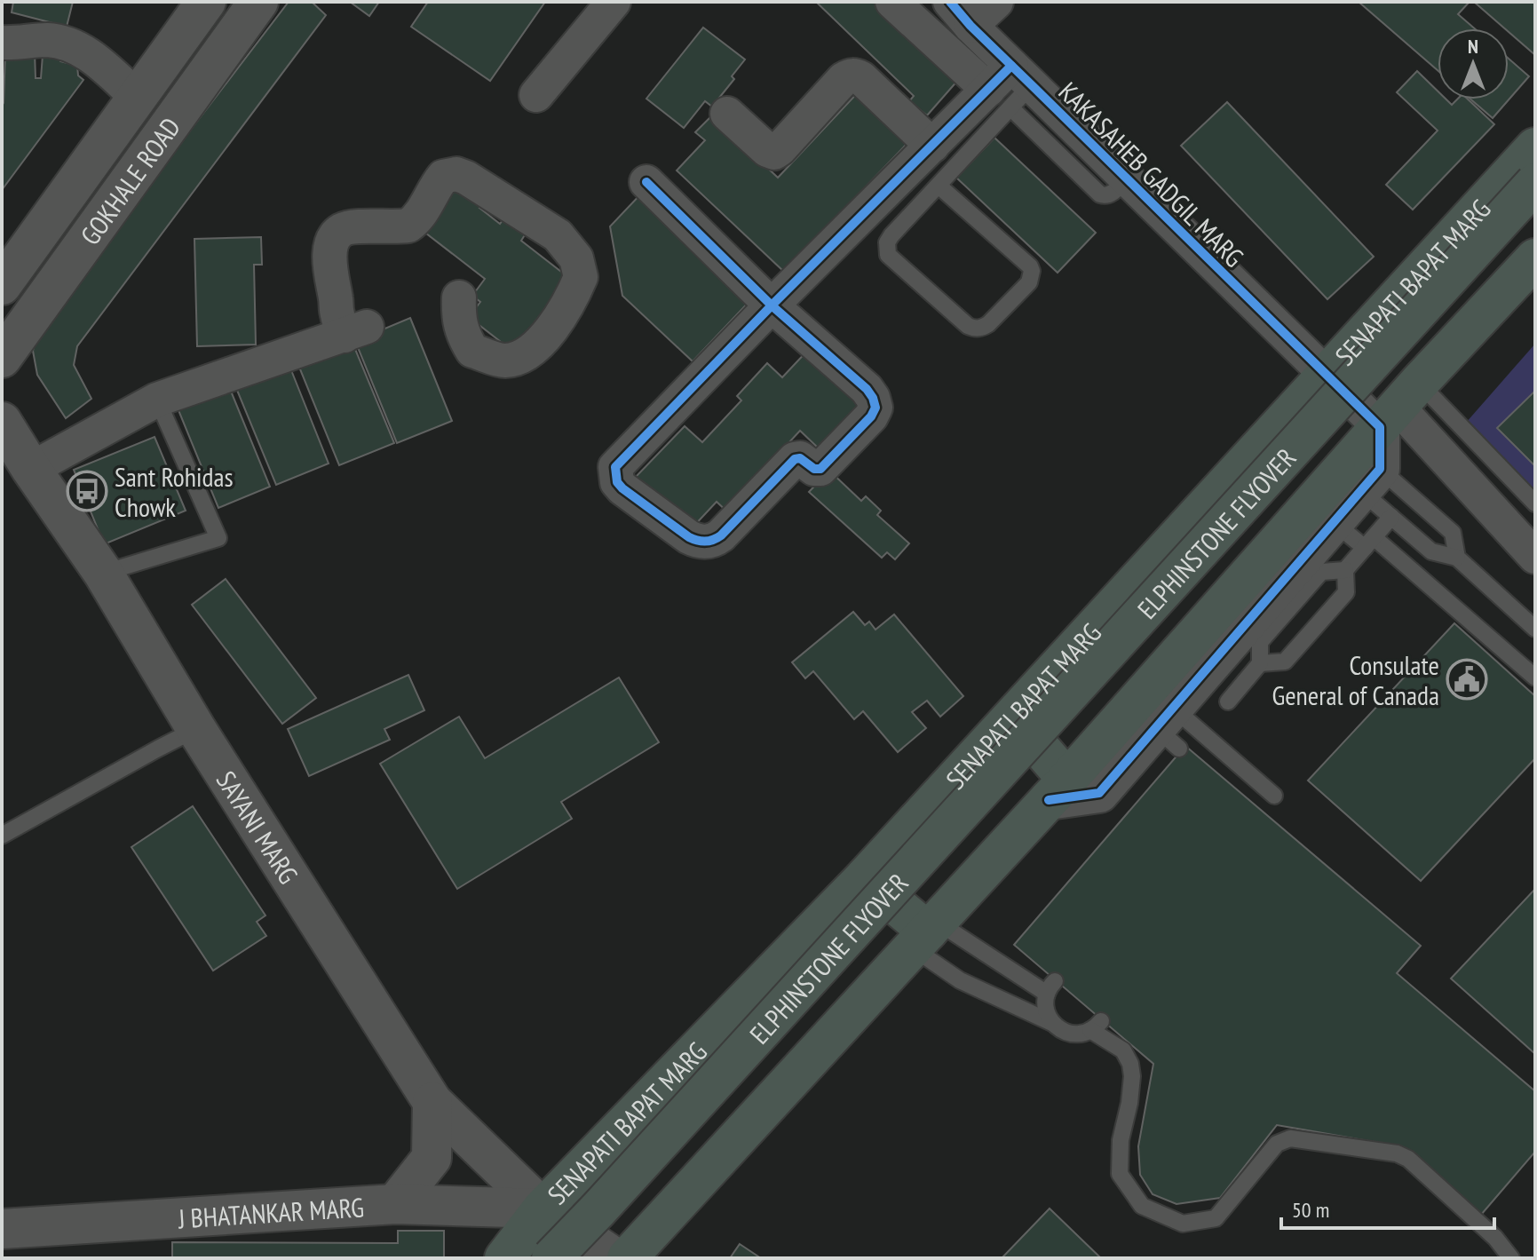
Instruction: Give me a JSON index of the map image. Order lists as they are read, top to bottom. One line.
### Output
{"streets":{"main road":["GOKHALE ROAD","SENAPATI BAPAT MARG","ELPHINSTONE FLYOVER","SAYANI MARG","J BHATANKAR MARG"],"street":["KAKASAHEB GADGIL MARG"]},"crossings":[["KAKASAHEB GADGIL MARG","SENAPATI BAPAT MARG"],["SENAPATI BAPAT MARG","SAYANI MARG"],["SENAPATI BAPAT MARG","J BHATANKAR MARG"],["SAYANI MARG","J BHATANKAR MARG"]],"places":{"bus stop":["Sant Rohidas Chowk"],"public building":["Consulate General of Canada"]},"scale_bar":"50 m","north":"top"}
